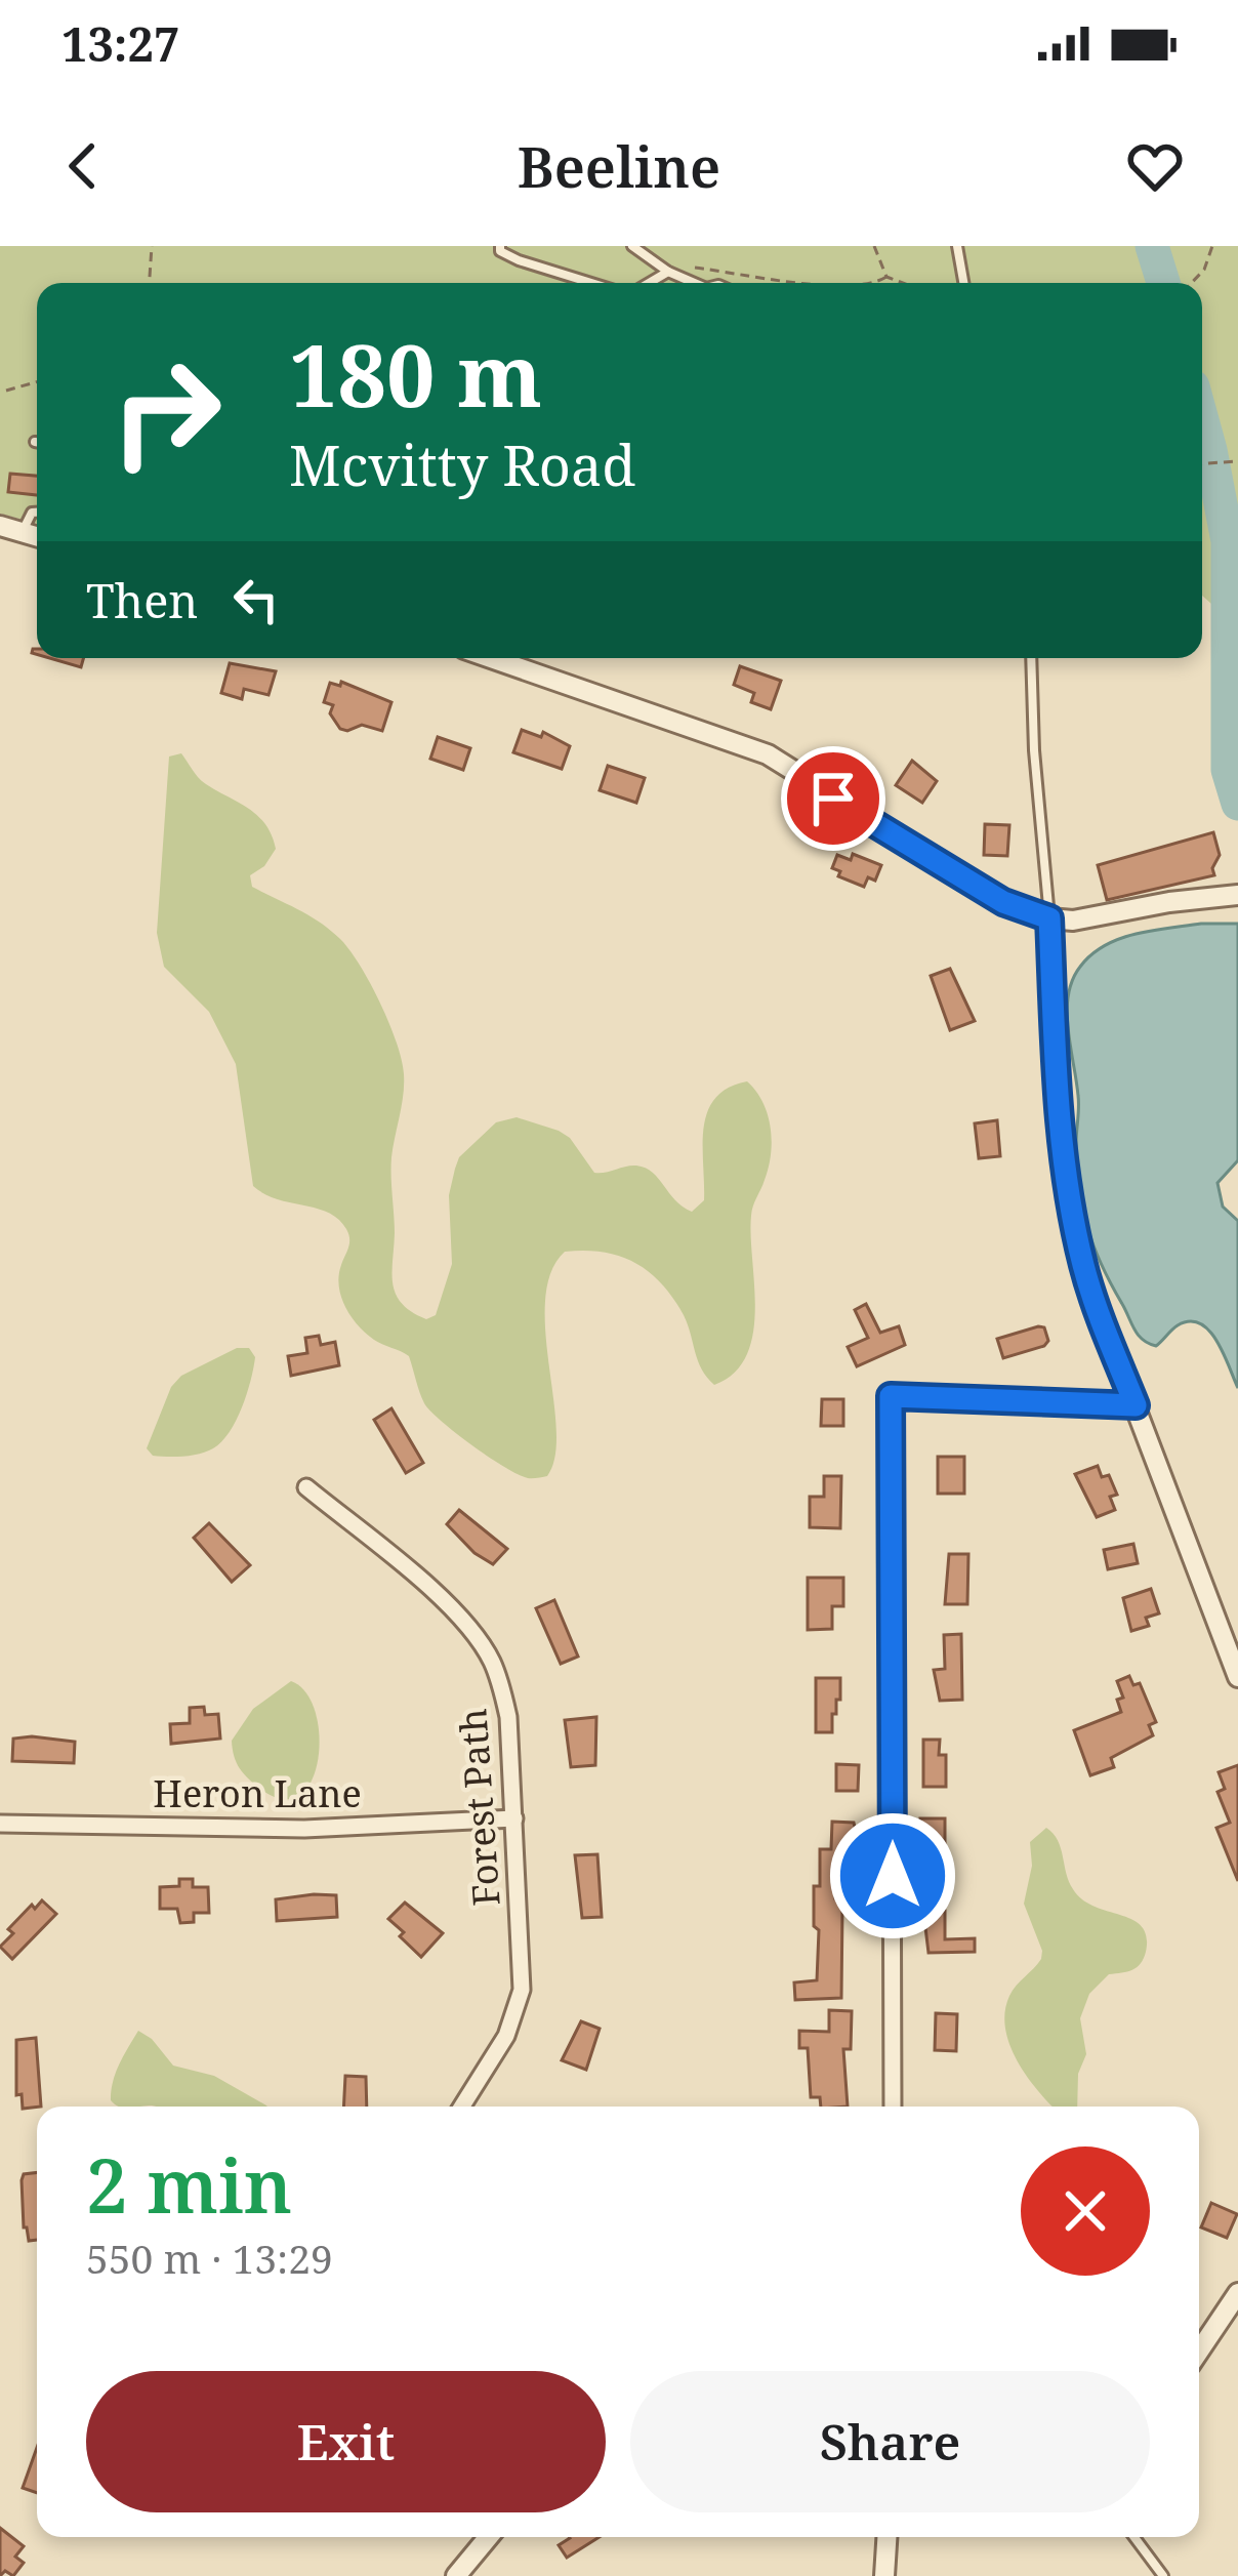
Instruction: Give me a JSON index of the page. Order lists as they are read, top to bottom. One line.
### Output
{"streets":{"street":["Heron Lane","Forest Path"]},"crossings":[["Heron Lane","Forest Path"]],"page":{"status":"13:27","header":"Beeline","turn":["180 m","Mcvitty Road"],"then":"Then","heading":["2 min","550 m · 13:29"],"buttons":["Exit","Share"]}}
